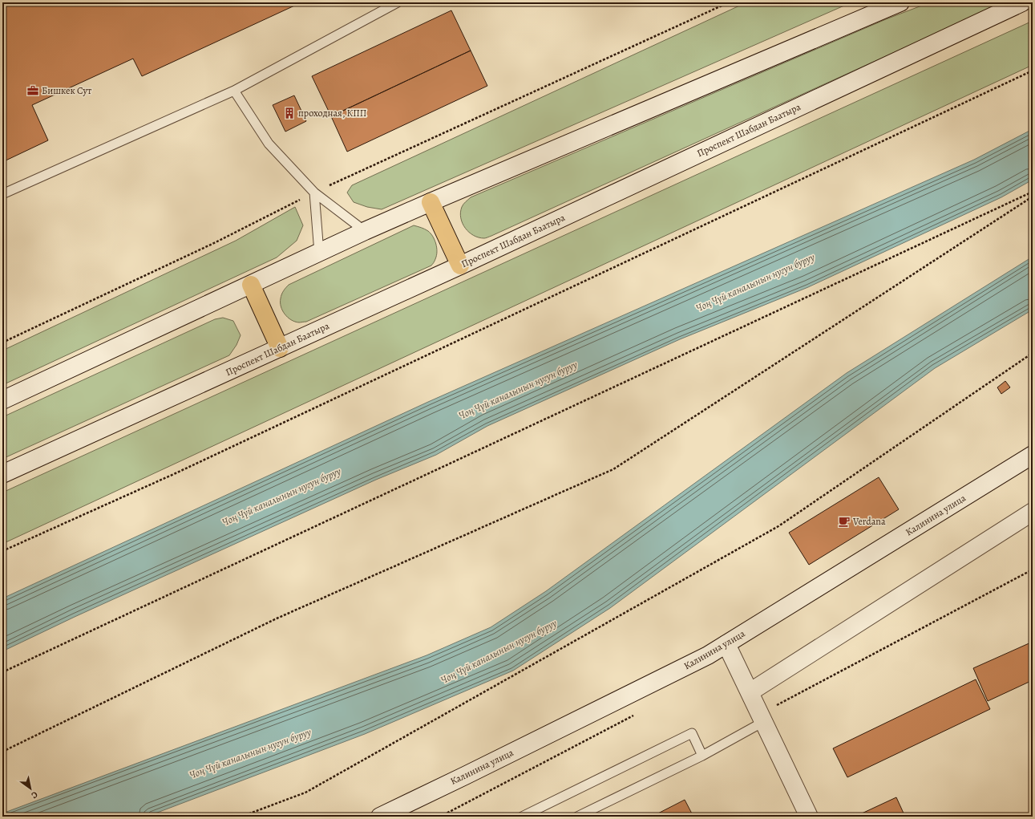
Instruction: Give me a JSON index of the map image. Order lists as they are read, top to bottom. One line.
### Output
{"streets":{"main road":["Проспект Шабдан Баатыра","Калинина улица"]},"water":["Чоң Чүй каналынын нугун буруу"],"places":{"office":["Бишкек Сут"],"building":["проходная, КПП"],"cafe":["Verdana"]},"north":"bottom right"}
